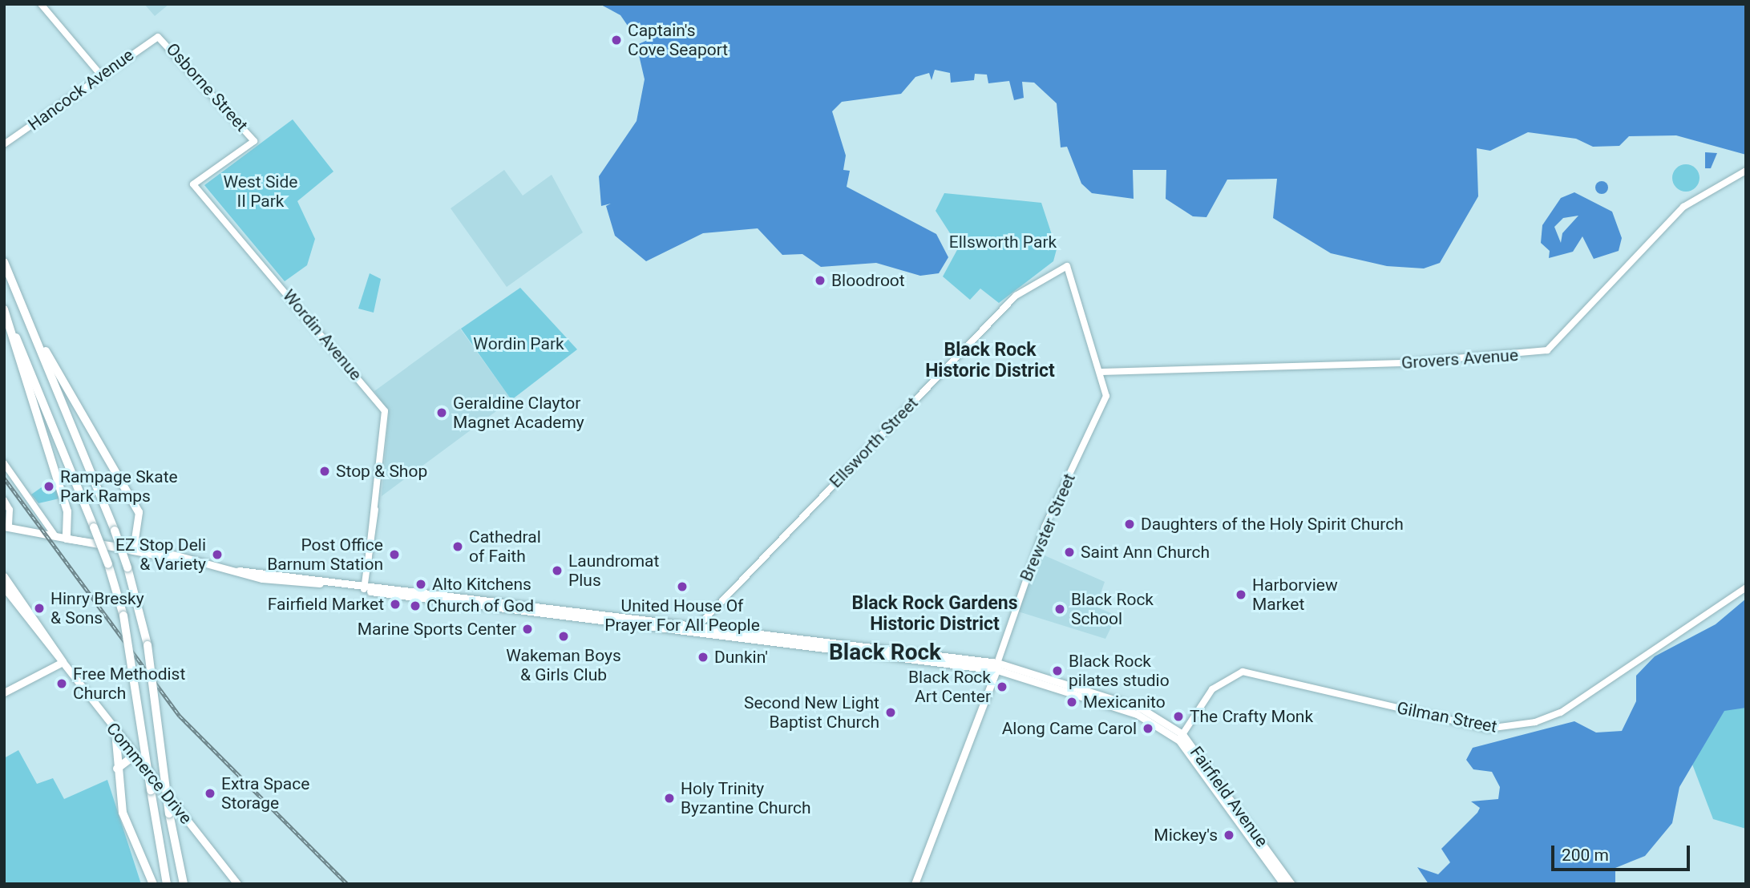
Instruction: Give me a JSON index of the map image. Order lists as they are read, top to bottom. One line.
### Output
{"streets":{"main road":["Brewster Street","Commerce Drive","Fairfield Avenue"],"street":["Osborne Street","Hancock Avenue","Wordin Avenue","Grovers Avenue","Ellsworth Street","Gilman Street"]},"crossings":[["Osborne Street","Hancock Avenue"],["Osborne Street","Wordin Avenue"],["Wordin Avenue","Fairfield Avenue"],["Grovers Avenue","Brewster Street"],["Ellsworth Street","Brewster Street"],["Ellsworth Street","Fairfield Avenue"],["Brewster Street","Fairfield Avenue"],["Gilman Street","Fairfield Avenue"]],"districts":["Black Rock Historic District","Black Rock Gardens Historic District","Black Rock"],"parks":["West Side II Park","Ellsworth Park","Wordin Park"],"places":["Captain's Cove Seaport","Bloodroot","Geraldine Claytor Magnet Academy","Stop & Shop","Rampage Skate Park Ramps","Daughters of the Holy Spirit Church","Cathedral of Faith","Saint Ann Church","EZ Stop Deli & Variety","Post Office Barnum Station","Laundromat Plus","Alto Kitchens","United House Of Prayer For All People","Harborview Market","Fairfield Market","Church of God","Hinry Bresky & Sons","Black Rock School","Marine Sports Center","Wakeman Boys & Girls Club","Dunkin'","Black Rock pilates studio","Free Methodist Church","Black Rock Art Center","Mexicanito","Second New Light Baptist Church","The Crafty Monk","Along Came Carol","Extra Space Storage","Holy Trinity Byzantine Church","Mickey's"],"scale_bar":"200 m"}
